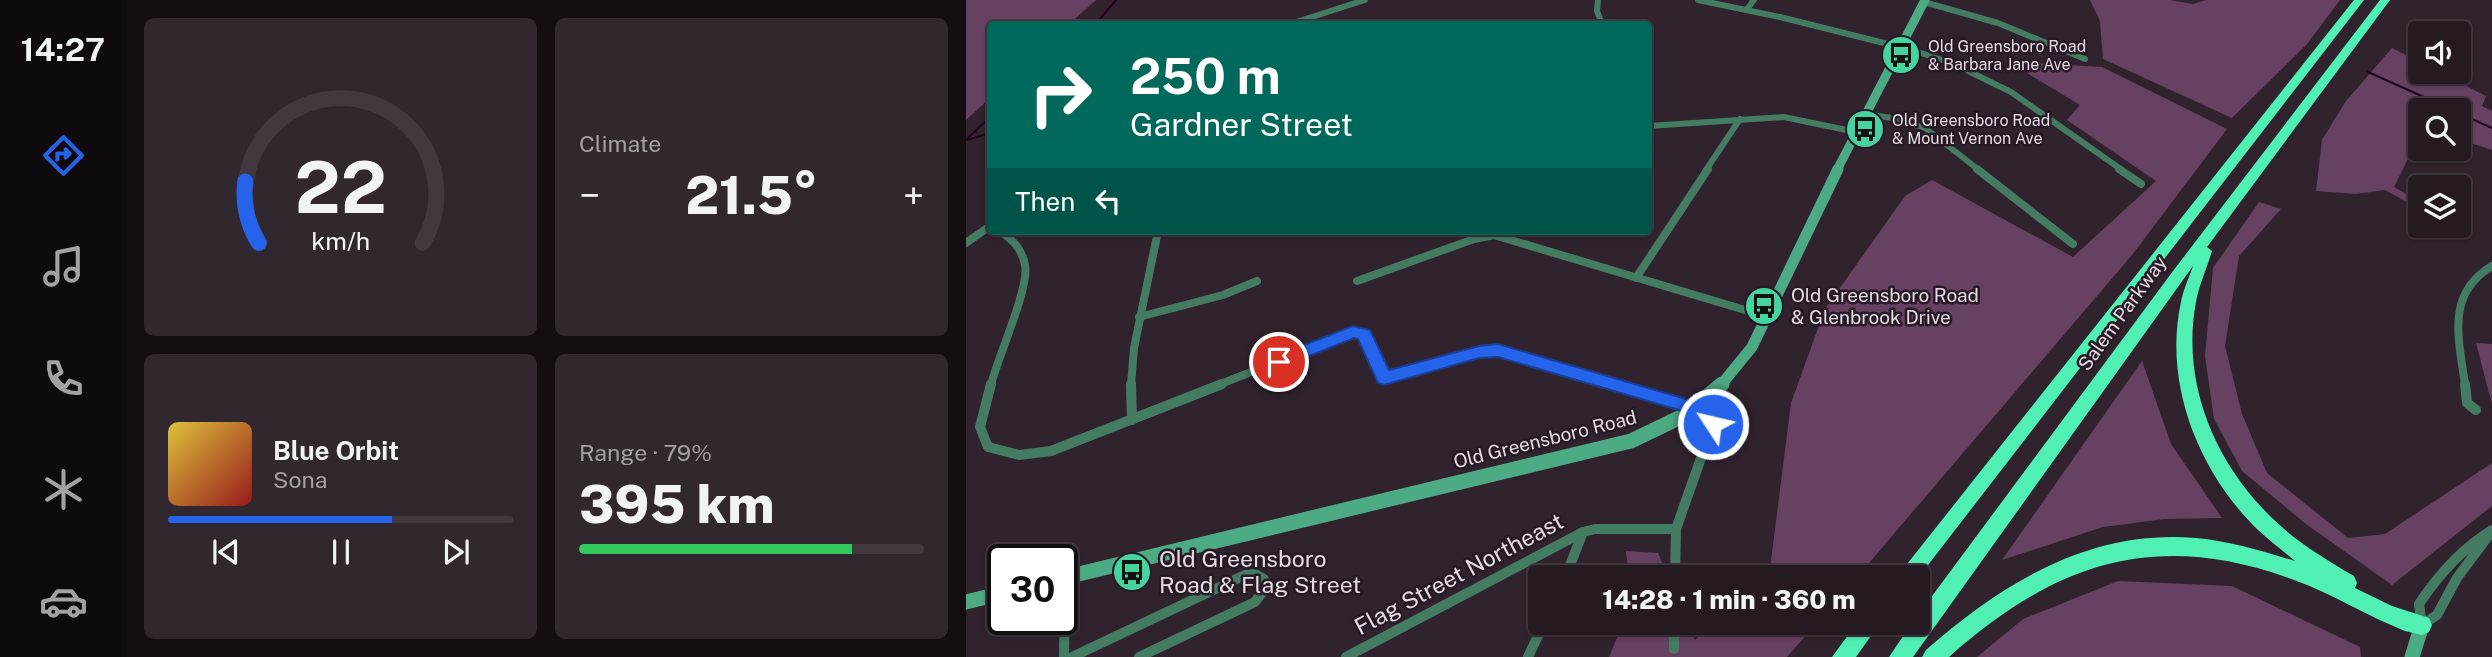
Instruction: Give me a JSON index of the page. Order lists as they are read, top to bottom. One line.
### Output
{"streets":{"highway":["Salem Parkway"],"street":["Old Greensboro Road","Flag Street Northeast"]},"places":{"bus stop":["Old Greensboro Road & Barbara Jane Ave","Old Greensboro Road & Mount Vernon Ave","Old Greensboro Road & Glenbrook Drive","Old Greensboro Road & Flag Street"]},"page":{"tabs":"14:27","tile":["Climate",["Range · 79%","395 km"]],"turn":["250 m","Gardner Street"],"heat":["−","21.5°","+"],"then":"Then","song":["Blue Orbit","Sona"],"limit":"30","trip":"14:28 · 1 min · 360 m","gauge":["22","km/h"]}}
